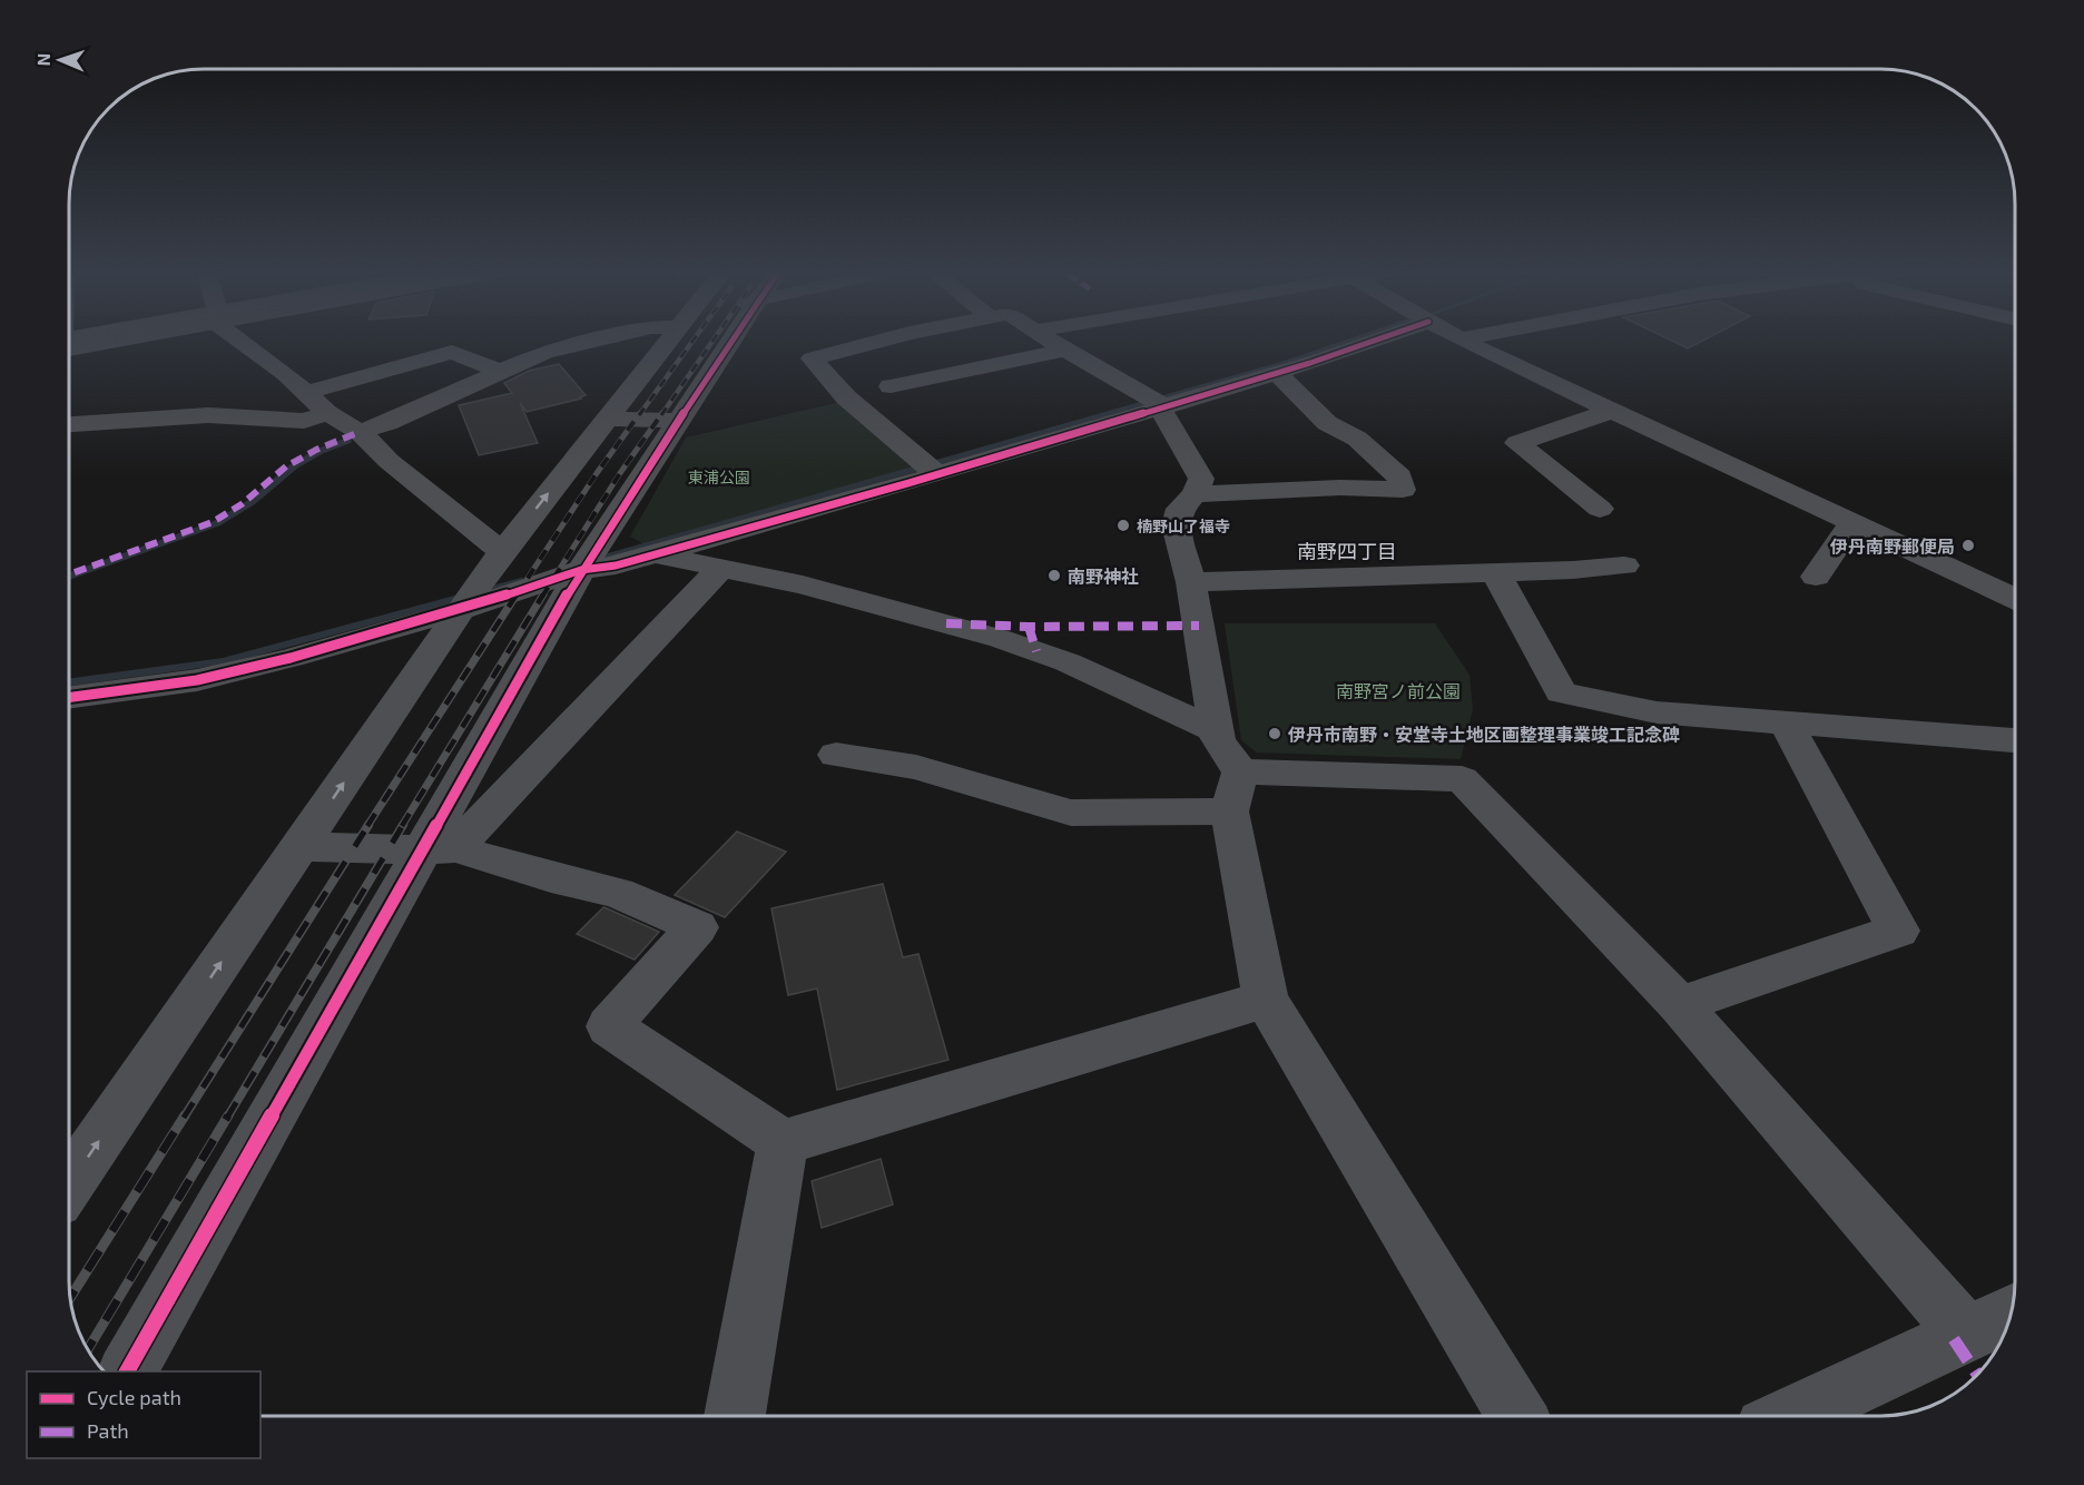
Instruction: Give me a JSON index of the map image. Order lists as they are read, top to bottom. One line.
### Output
{"districts":["南野四丁目"],"parks":["東浦公園","南野宮ノ前公園"],"places":["楠野山了福寺","伊丹南野郵便局","南野神社","伊丹市南野・安堂寺土地区画整理事業竣工記念碑"],"legend":["Cycle path","Path"],"north":"left"}
